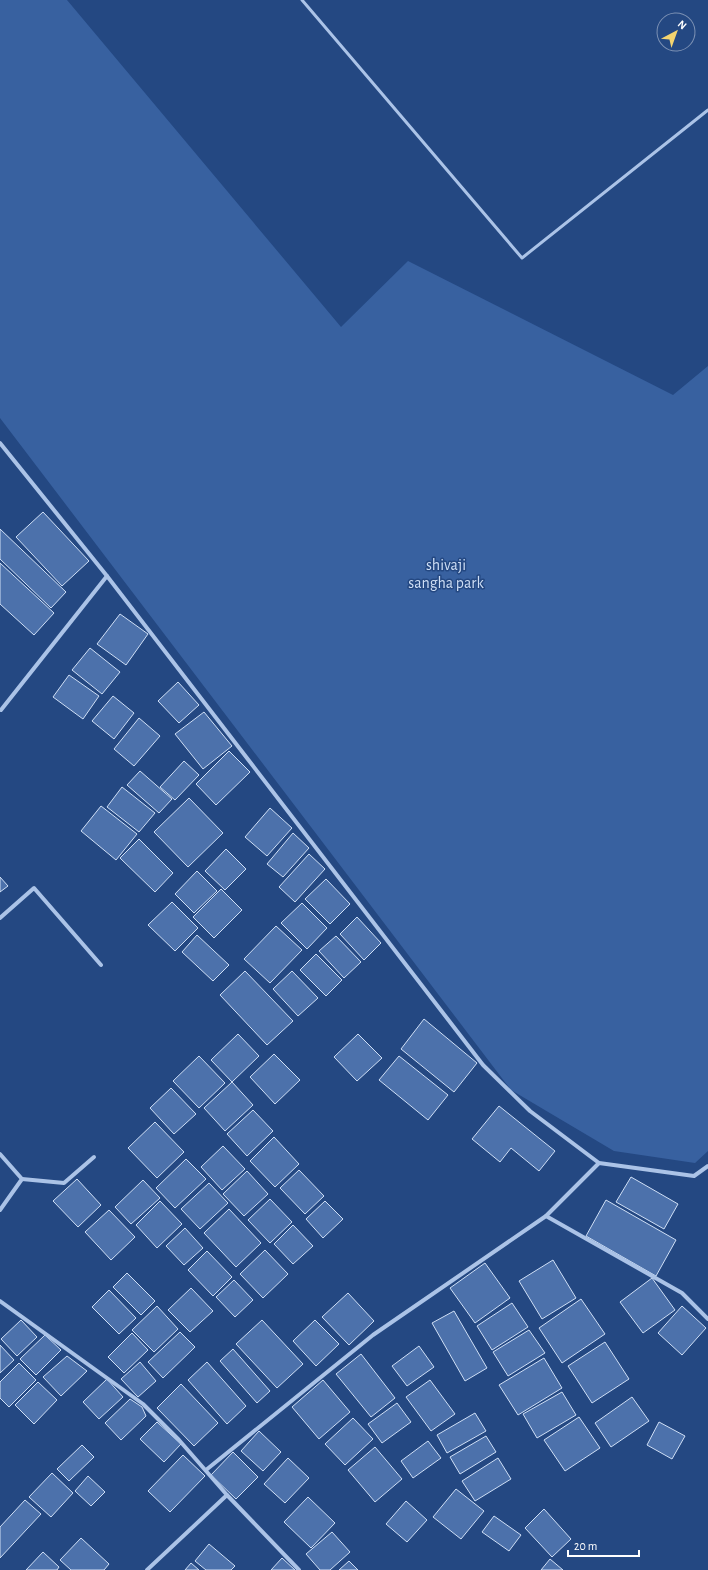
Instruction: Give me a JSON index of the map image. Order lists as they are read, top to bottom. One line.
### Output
{"parks":["shivaji sangha park"],"scale_bar":"20 m","north":"top right"}
